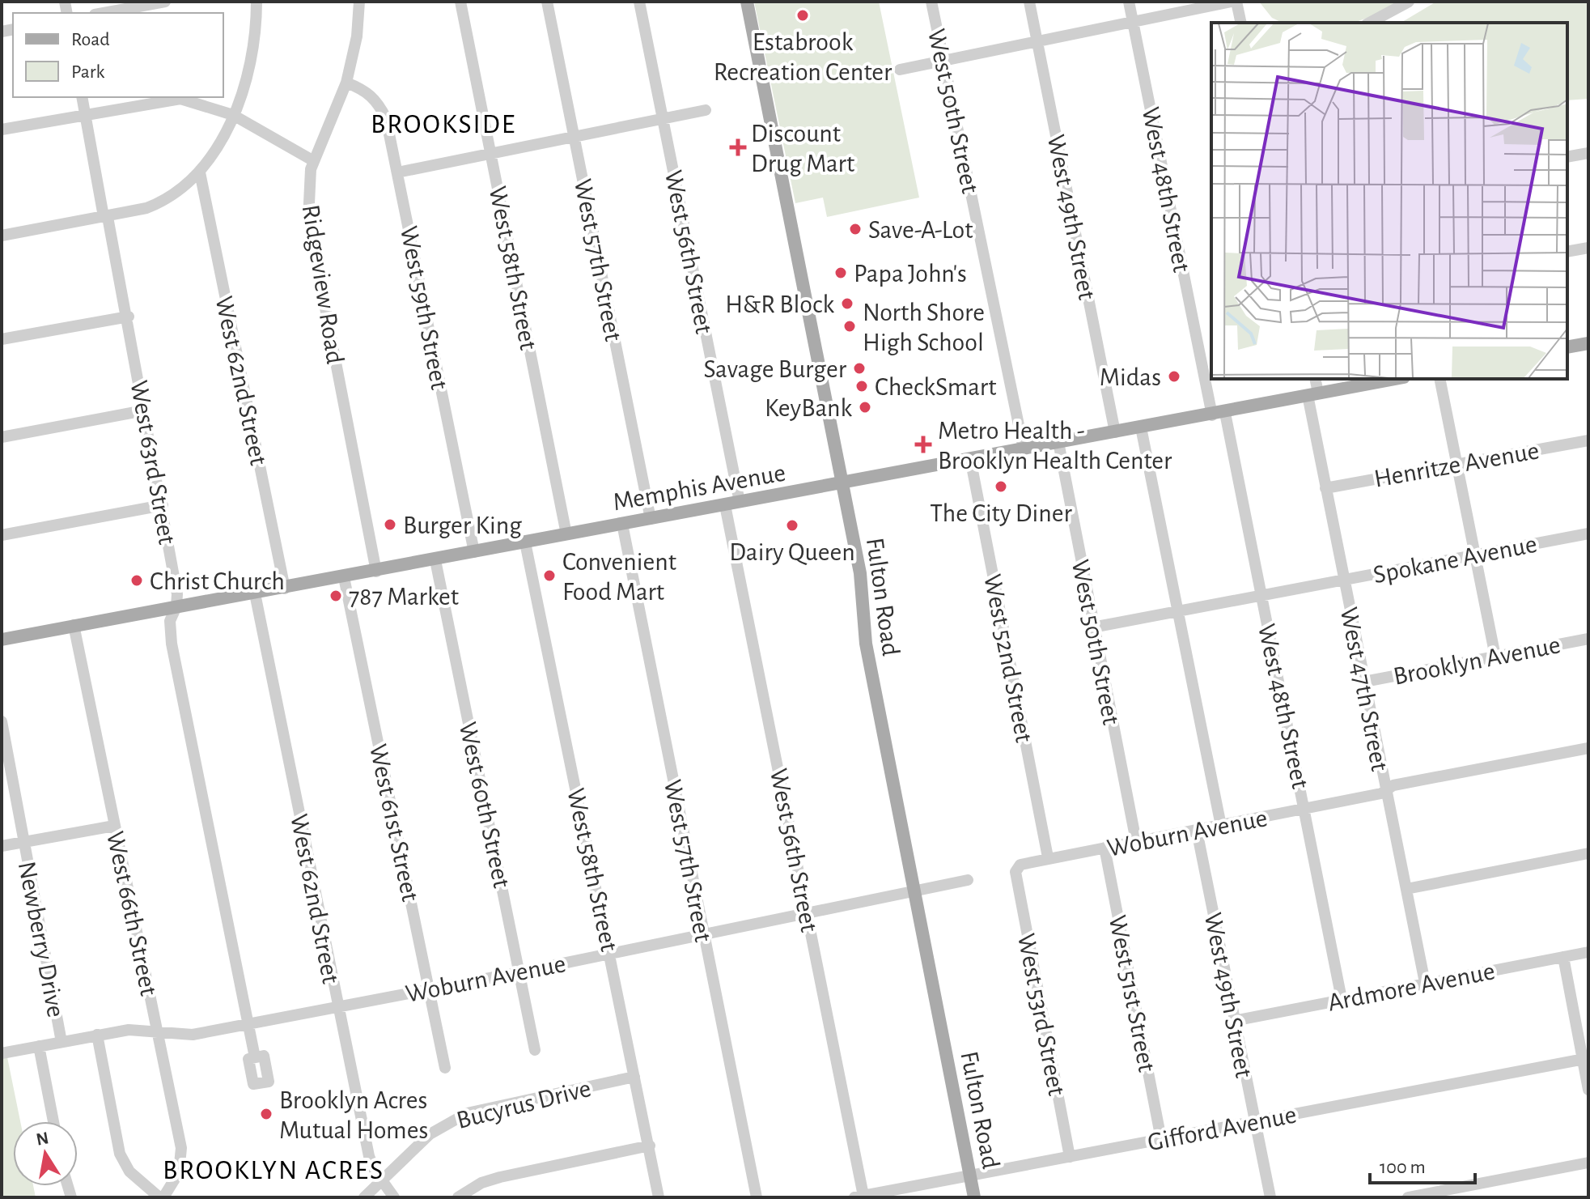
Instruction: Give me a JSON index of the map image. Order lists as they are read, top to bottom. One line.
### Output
{"streets":{"main road":["Memphis Avenue","Fulton Road"],"street":["West 50th Street","West 48th Street","West 49th Street","West 56th Street","West 57th Street","West 58th Street","Ridgeview Road","West 59th Street","West 62nd Street","West 63rd Street","Henritze Avenue","Spokane Avenue","West 52nd Street","Brooklyn Avenue","West 47th Street","West 60th Street","West 61st Street","Woburn Avenue","West 66th Street","Newberry Drive","Ardmore Avenue","West 51st Street","West 53rd Street","Bucyrus Drive","Gifford Avenue"]},"crossings":[["West 50th Street","Memphis Avenue"],["West 50th Street","Spokane Avenue"],["West 50th Street","Woburn Avenue"],["West 48th Street","Memphis Avenue"],["West 48th Street","Spokane Avenue"],["West 48th Street","Woburn Avenue"],["West 48th Street","Ardmore Avenue"],["West 49th Street","Memphis Avenue"],["West 49th Street","Woburn Avenue"],["West 49th Street","Ardmore Avenue"],["West 49th Street","Gifford Avenue"],["West 56th Street","Memphis Avenue"],["West 56th Street","Woburn Avenue"],["West 56th Street","Gifford Avenue"],["West 57th Street","Memphis Avenue"],["West 57th Street","Woburn Avenue"],["West 58th Street","Memphis Avenue"],["West 58th Street","Woburn Avenue"],["West 58th Street","Bucyrus Drive"],["Ridgeview Road","West 59th Street"],["Ridgeview Road","Memphis Avenue"],["West 59th Street","Memphis Avenue"],["West 62nd Street","Memphis Avenue"],["West 62nd Street","Woburn Avenue"],["West 62nd Street","Bucyrus Drive"],["West 63rd Street","Memphis Avenue"],["West 63rd Street","Woburn Avenue"],["Henritze Avenue","West 47th Street"],["Memphis Avenue","Fulton Road"],["Memphis Avenue","West 52nd Street"],["Memphis Avenue","West 47th Street"],["Memphis Avenue","West 60th Street"],["Memphis Avenue","West 61st Street"],["Memphis Avenue","West 66th Street"],["Spokane Avenue","West 47th Street"],["Fulton Road","Woburn Avenue"],["Fulton Road","Gifford Avenue"],["West 52nd Street","Woburn Avenue"],["Brooklyn Avenue","West 47th Street"],["West 47th Street","Woburn Avenue"],["West 47th Street","Ardmore Avenue"],["West 60th Street","Woburn Avenue"],["West 61st Street","Woburn Avenue"],["Woburn Avenue","West 66th Street"],["Woburn Avenue","Newberry Drive"],["Woburn Avenue","West 51st Street"],["Woburn Avenue","West 53rd Street"],["West 51st Street","Gifford Avenue"],["West 53rd Street","Gifford Avenue"]],"districts":["BROOKSIDE","BROOKLYN ACRES"],"places":{"other":["Estabrook Recreation Center","Save-A-Lot","Papa John's","H&R Block","North Shore High School","Savage Burger","Midas","CheckSmart","KeyBank","The City Diner","Burger King","Dairy Queen","Convenient Food Mart","Christ Church","787 Market","Brooklyn Acres Mutual Homes"],"health":["Discount Drug Mart","Metro Health - Brooklyn Health Center"]},"legend":["Road","Park"],"scale_bar":"100 m","north":"top"}
